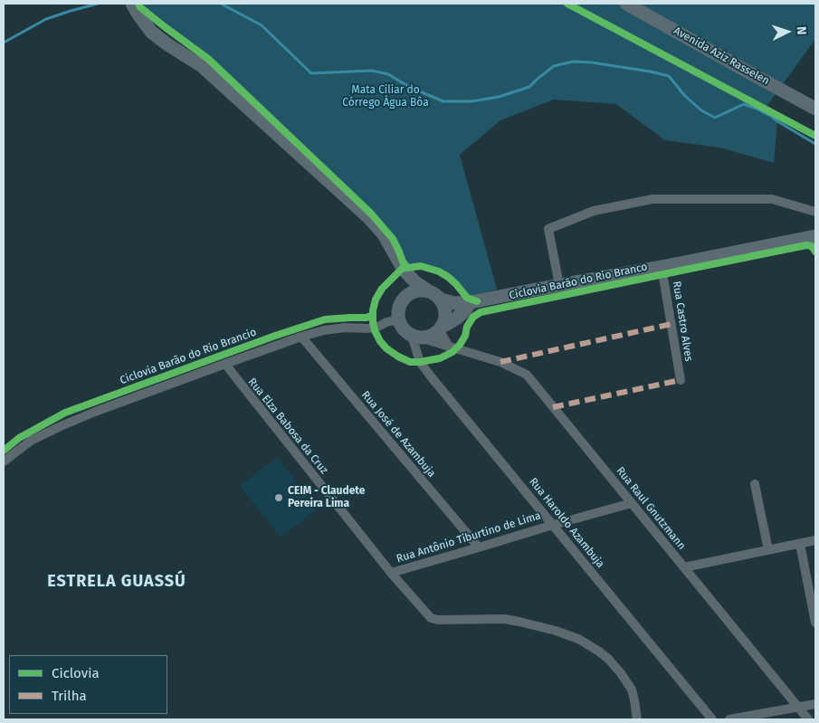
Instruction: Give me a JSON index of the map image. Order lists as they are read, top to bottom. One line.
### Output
{"streets":{"street":["Avenida Aziz Rasselen","Rua Castro Alves","Rua Elza Babosa da Cruz","Rua José de Azambuja","Rua Raul Gnutzmann","Rua Haroldo Azambuja","Rua Antônio Tiburtino de Lima"],"cycle path":["Ciclovia Barão do Rio Branco","Ciclovia Barão do Rio Brancio"]},"crossings":[["Rua Elza Babosa da Cruz","Rua Antônio Tiburtino de Lima"],["Rua José de Azambuja","Rua Antônio Tiburtino de Lima"],["Rua Raul Gnutzmann","Rua Haroldo Azambuja"],["Rua Raul Gnutzmann","Rua Antônio Tiburtino de Lima"],["Rua Haroldo Azambuja","Rua Antônio Tiburtino de Lima"]],"districts":["ESTRELA GUASSÚ"],"parks":["Mata Ciliar do Córrego Água Bôa"],"places":["CEIM - Claudete Pereira Lima"],"legend":["Ciclovia","Trilha"],"north":"right"}
